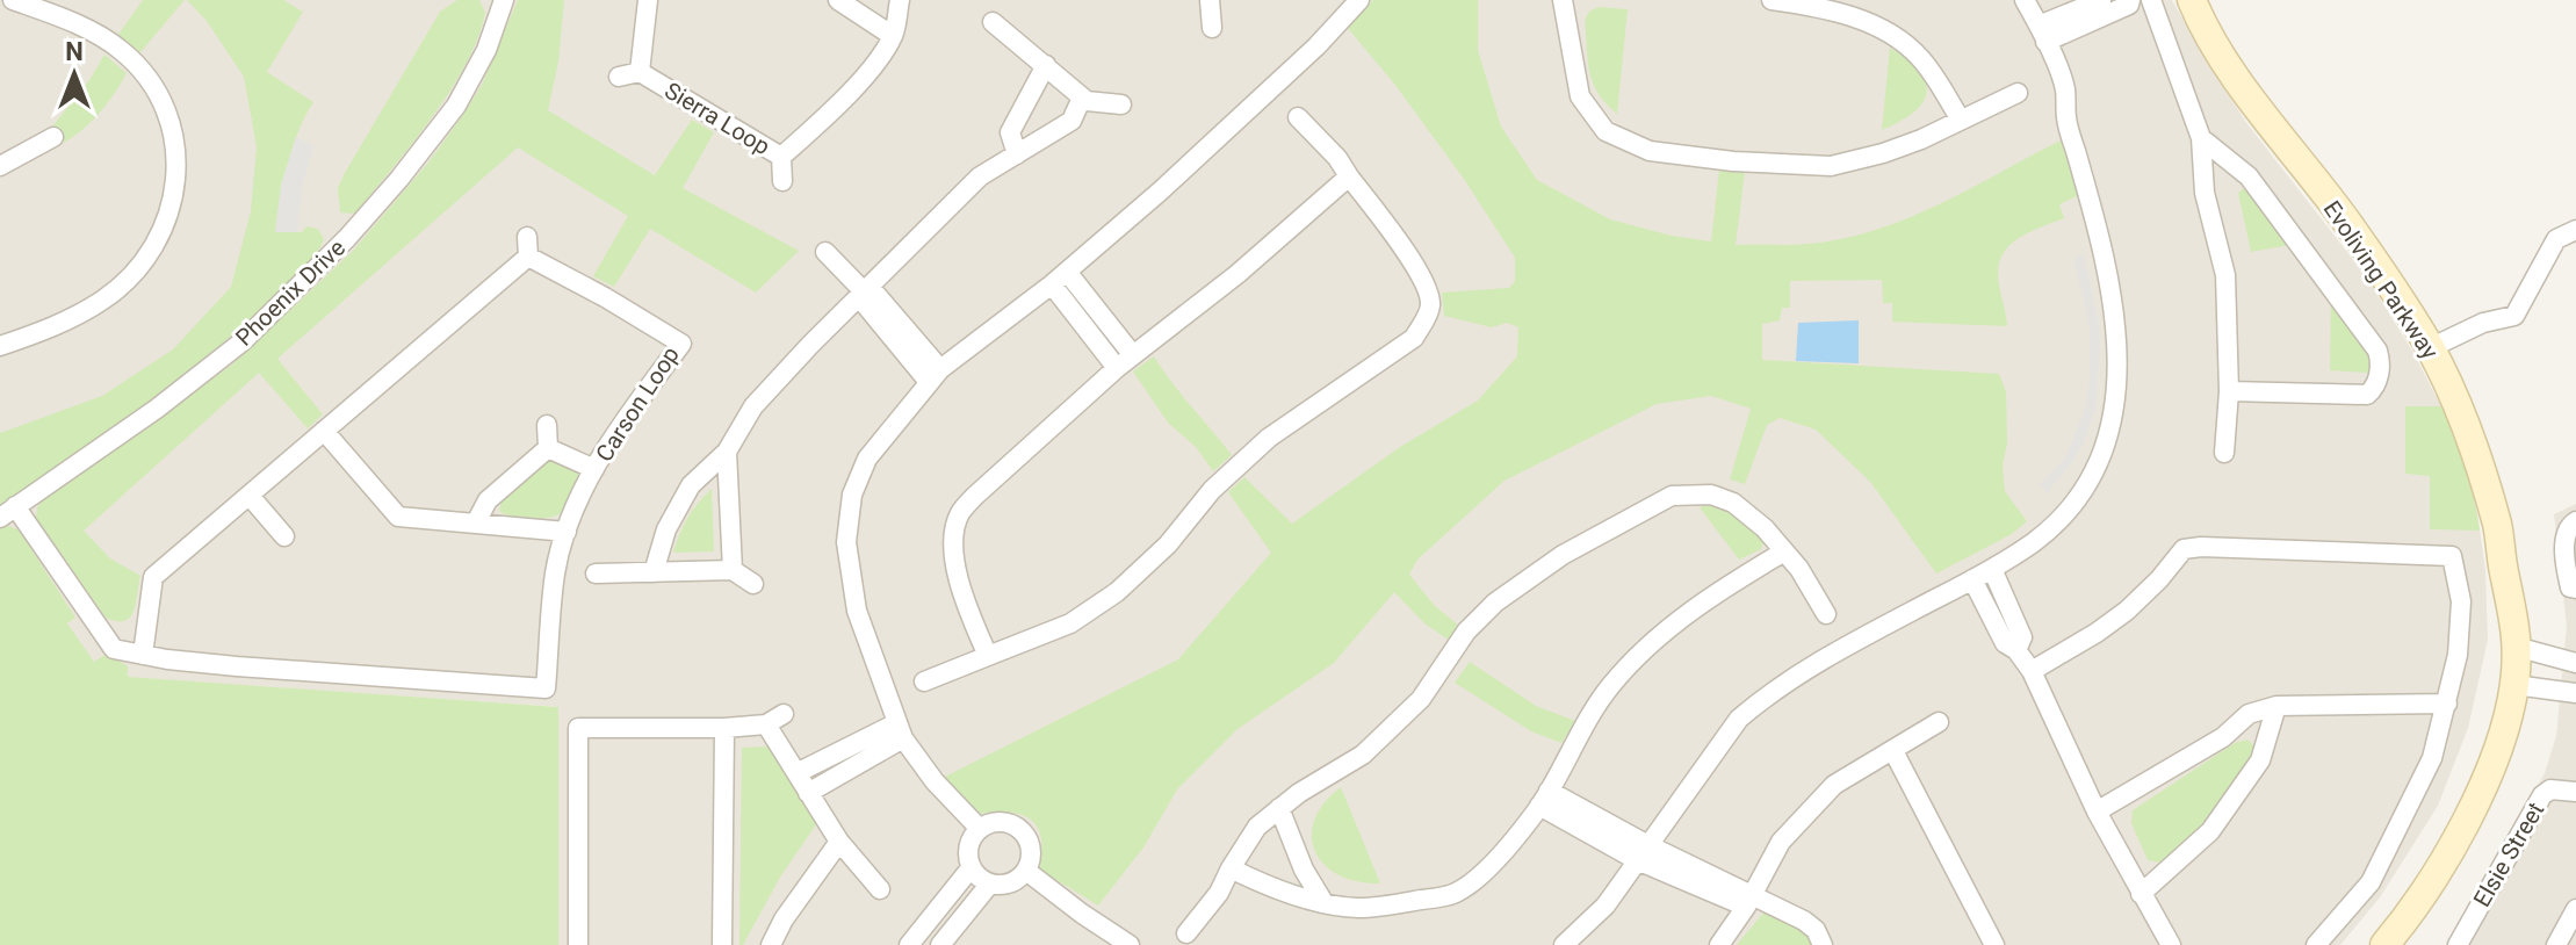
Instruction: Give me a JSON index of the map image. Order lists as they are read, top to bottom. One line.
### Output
{"streets":{"street":["Sierra Loop","Evoliving Parkway","Phoenix Drive","Carson Loop","Elsie Street"]},"crossings":[["Phoenix Drive","Carson Loop"]],"north":"top"}
